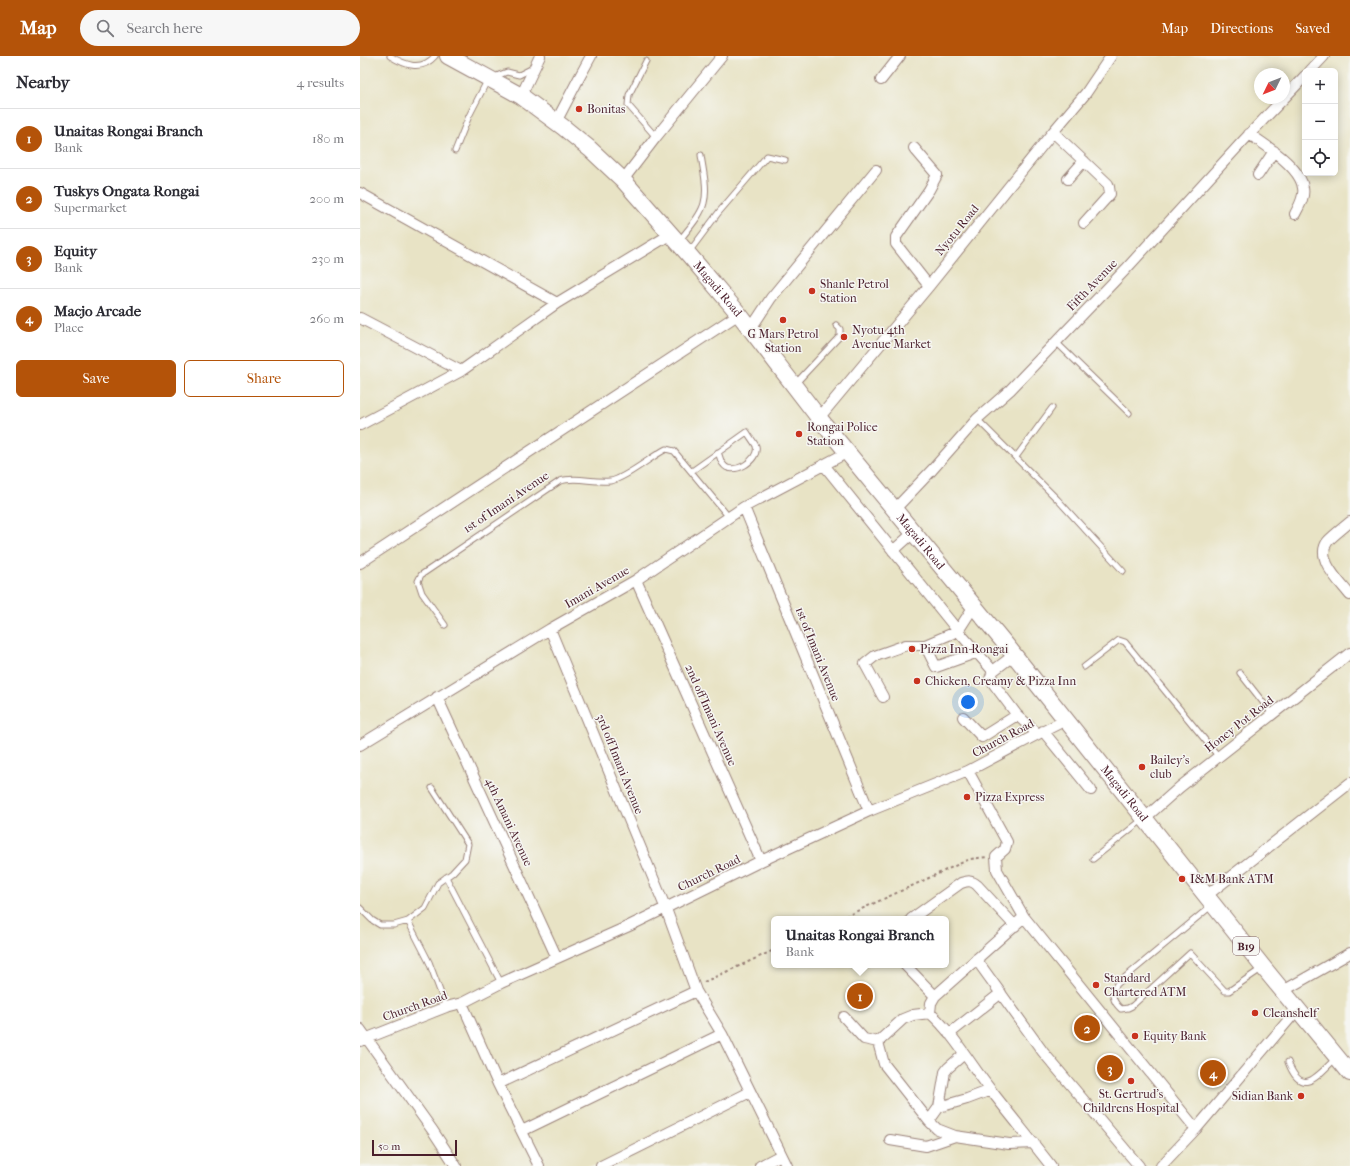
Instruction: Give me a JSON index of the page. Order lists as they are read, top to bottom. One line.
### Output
{"streets":{"highway":["Magadi Road","B19"],"street":["Nyotu Road","Fifth Avenue","1st of Imani Avenue","Imani Avenue","2nd off Imani Avenue","Honey Pot Road","Church Road","3rd off Imani Avenue","4th Amani Avenue"]},"crossings":[["Nyotu Road","Magadi Road"],["Fifth Avenue","Magadi Road"],["Magadi Road","Imani Avenue"],["Magadi Road","Honey Pot Road"],["Magadi Road","Church Road"],["1st of Imani Avenue","Imani Avenue"],["1st of Imani Avenue","Church Road"],["Imani Avenue","2nd off Imani Avenue"],["Imani Avenue","3rd off Imani Avenue"],["Imani Avenue","4th Amani Avenue"],["2nd off Imani Avenue","Church Road"],["Church Road","3rd off Imani Avenue"],["Church Road","4th Amani Avenue"]],"places":["Bonitas","Shanle Petrol Station","G Mars Petrol Station","Nyotu 4th Avenue Market","Rongai Police Station","Pizza Inn-Rongai","Chicken, Creamy & Pizza Inn","Bailey's club","Pizza Express","I&M Bank ATM","Standard Chartered ATM","Cleanshelf","Equity Bank","St. Gertrud's Childrens Hospital","Sidian Bank"],"scale_bar":"50 m","north":"bottom left","page":{"header":"Map","search":"Search here","nav":["Map","Directions","Saved"],"heading":["Nearby","4 results"],"map_buttons":["+","−"],"list":[{"mark":"1","name":"Unaitas Rongai Branch","note":"Bank","value":"180 m"},{"mark":"2","name":"Tuskys Ongata Rongai","note":"Supermarket","value":"200 m"},{"mark":"3","name":"Equity","note":"Bank","value":"230 m"},{"mark":"4","name":"Macjo Arcade","note":"Place","value":"260 m"}],"buttons":["Save","Share"],"popup":["Unaitas Rongai Branch","Bank"],"pins":["1","2","3","4"],"scale":"50 m"}}
